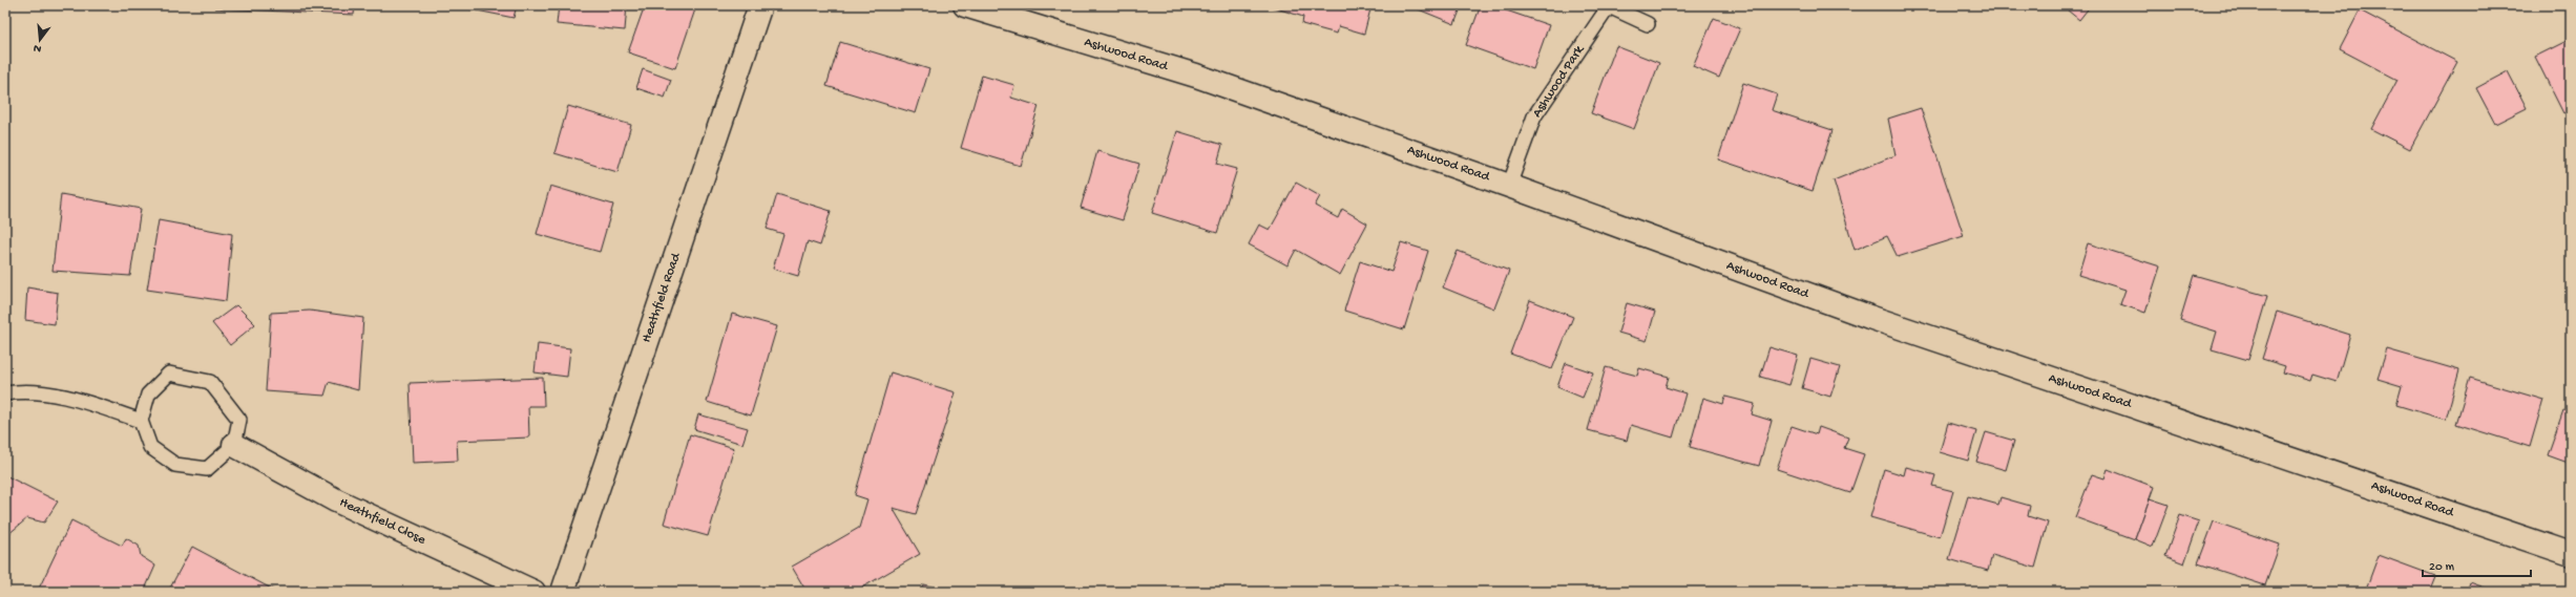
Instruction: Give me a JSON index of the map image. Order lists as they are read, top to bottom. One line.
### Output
{"streets":{"street":["Ashwood Road","Heathfield Road","Heathfield Close"],"lane":["Ashwood Park"]},"crossings":[["Ashwood Road","Ashwood Park"]],"scale_bar":"20 m","north":"bottom"}
